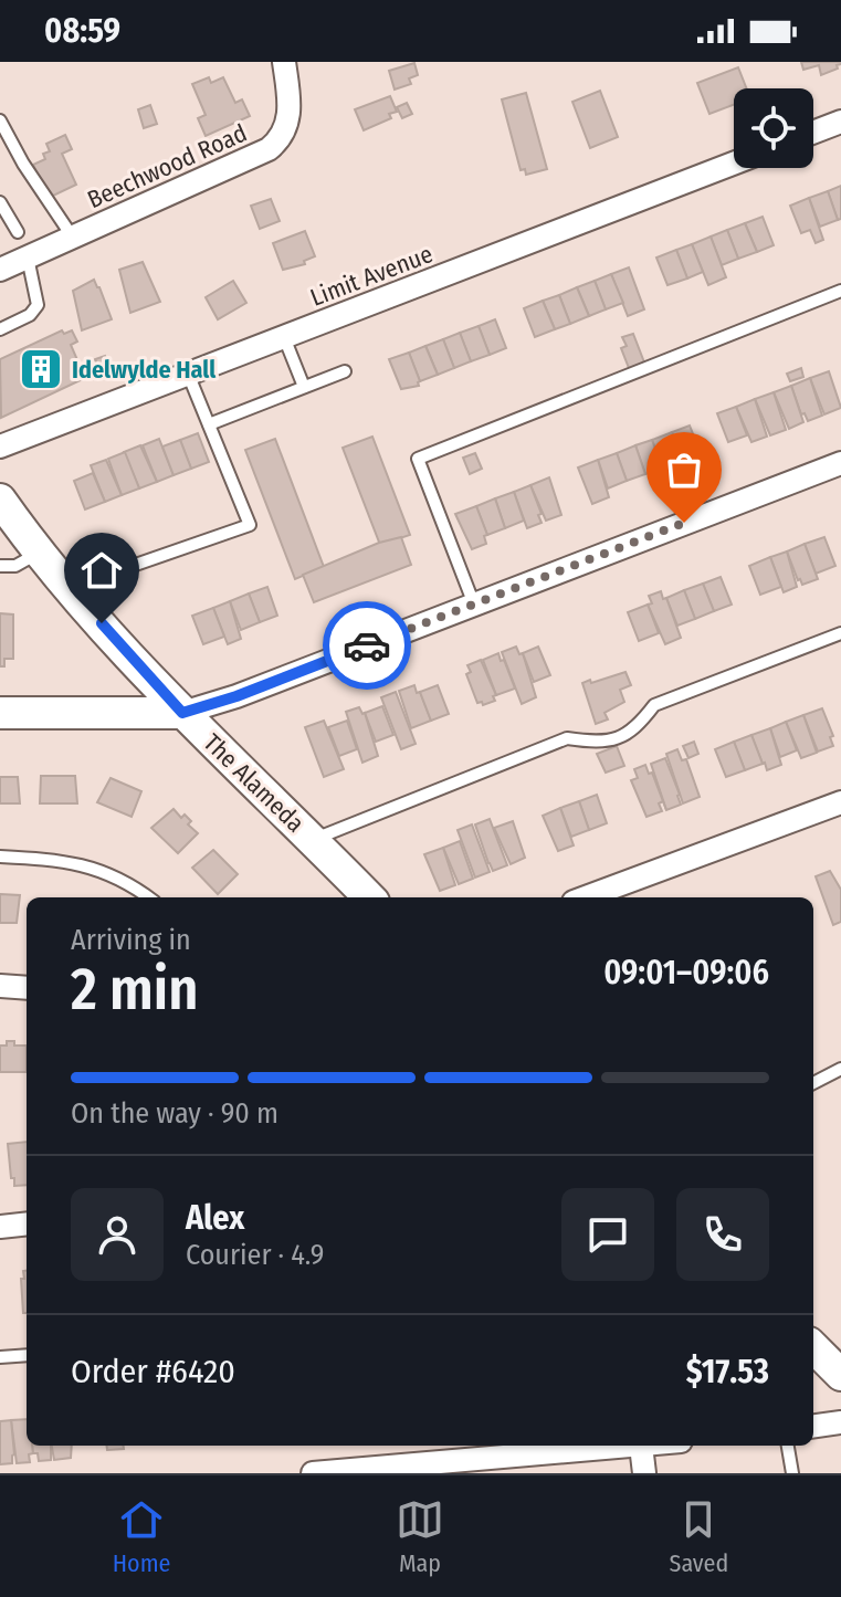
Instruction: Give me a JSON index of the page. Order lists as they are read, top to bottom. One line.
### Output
{"streets":{"street":["Beechwood Road","Limit Avenue","The Alameda"]},"places":{"building":["Idelwylde Hall"]},"page":{"status":"08:59","heading":["2 min","Arriving in","09:01–09:06"],"panel":["Alex","Courier · 4.9","Order #6420","$17.53"],"bar":"On the way · 90 m","tabs":["Home","Map","Saved"]}}
